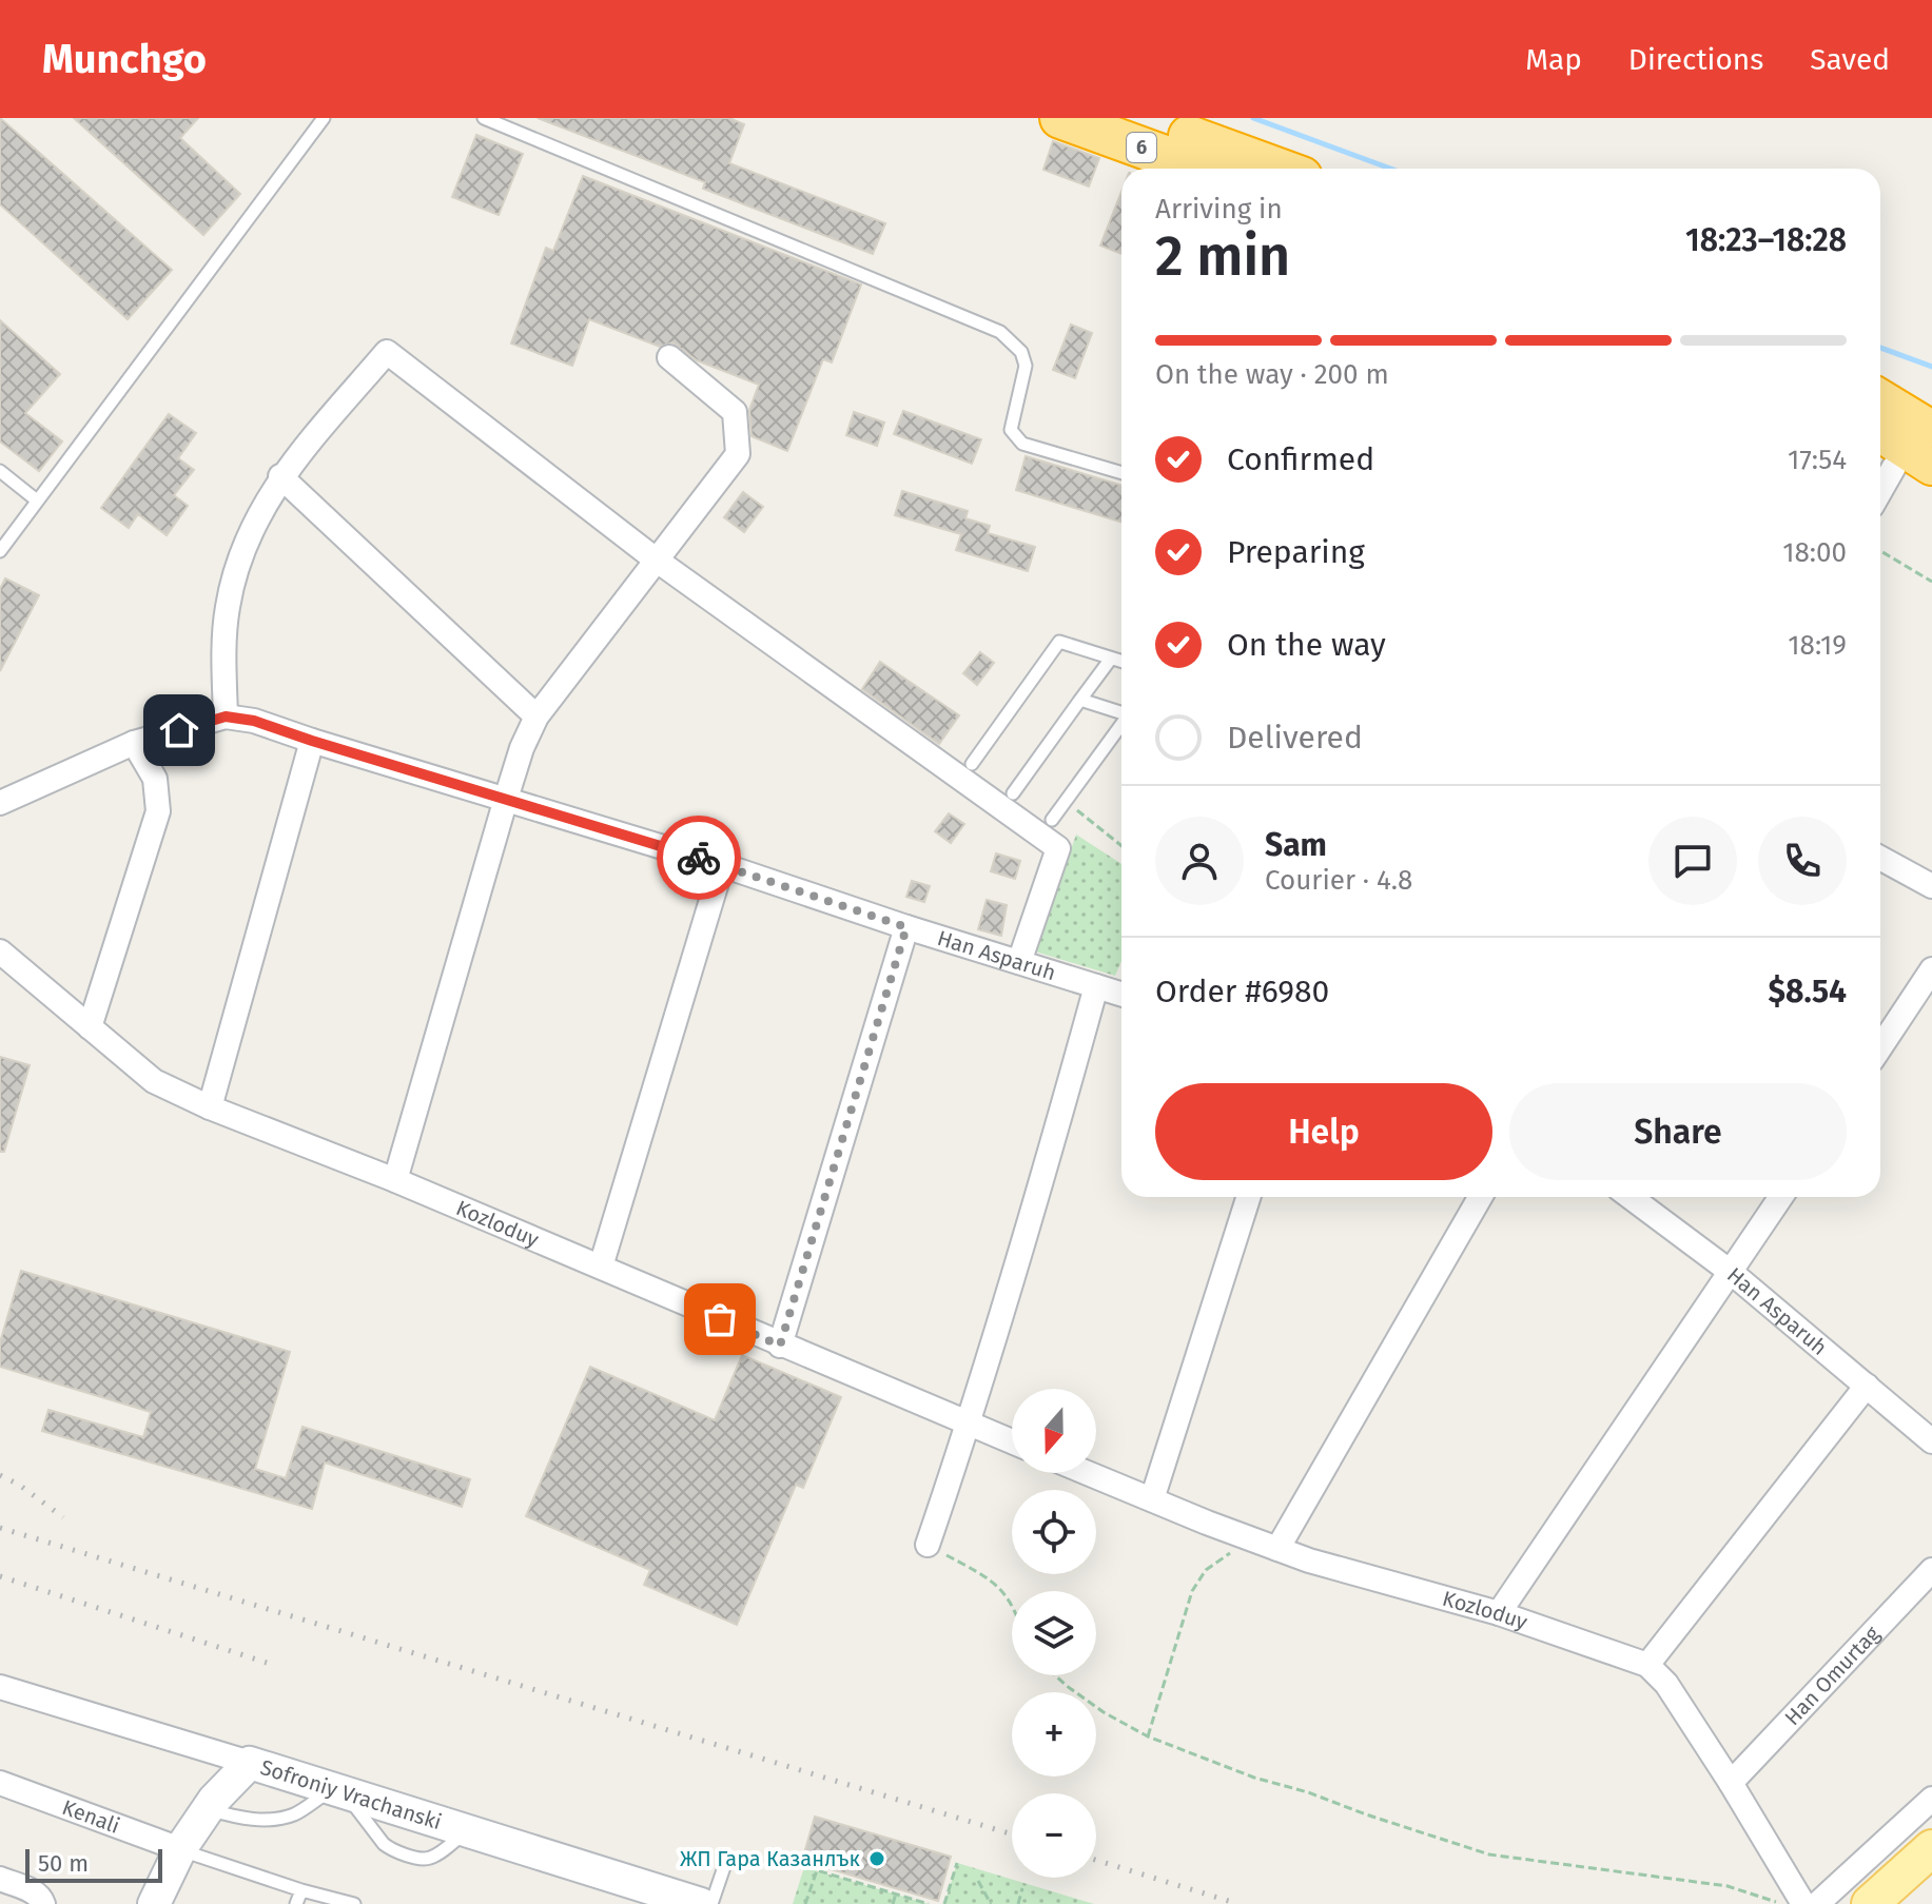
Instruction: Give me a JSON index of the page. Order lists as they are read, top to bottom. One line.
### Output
{"streets":{"highway":["6"],"street":["Han Asparuh","Kozloduy","Han Omurtag","Sofroniy Vrachanski","Kenali"]},"places":["ЖП Гара Казанлък"],"scale_bar":"50 m","north":"bottom","page":{"header":"Munchgo","nav":["Map","Directions","Saved"],"heading":["2 min","Arriving in","18:23–18:28"],"panel":["Sam","Courier · 4.8","Order #6980","$8.54"],"bar":"On the way · 200 m","list":[["Confirmed","17:54"],["Preparing","18:00"],["On the way","18:19"],"Delivered"],"buttons":["Help","Share"],"map_buttons":["+","−"],"scale":"50 m"}}
